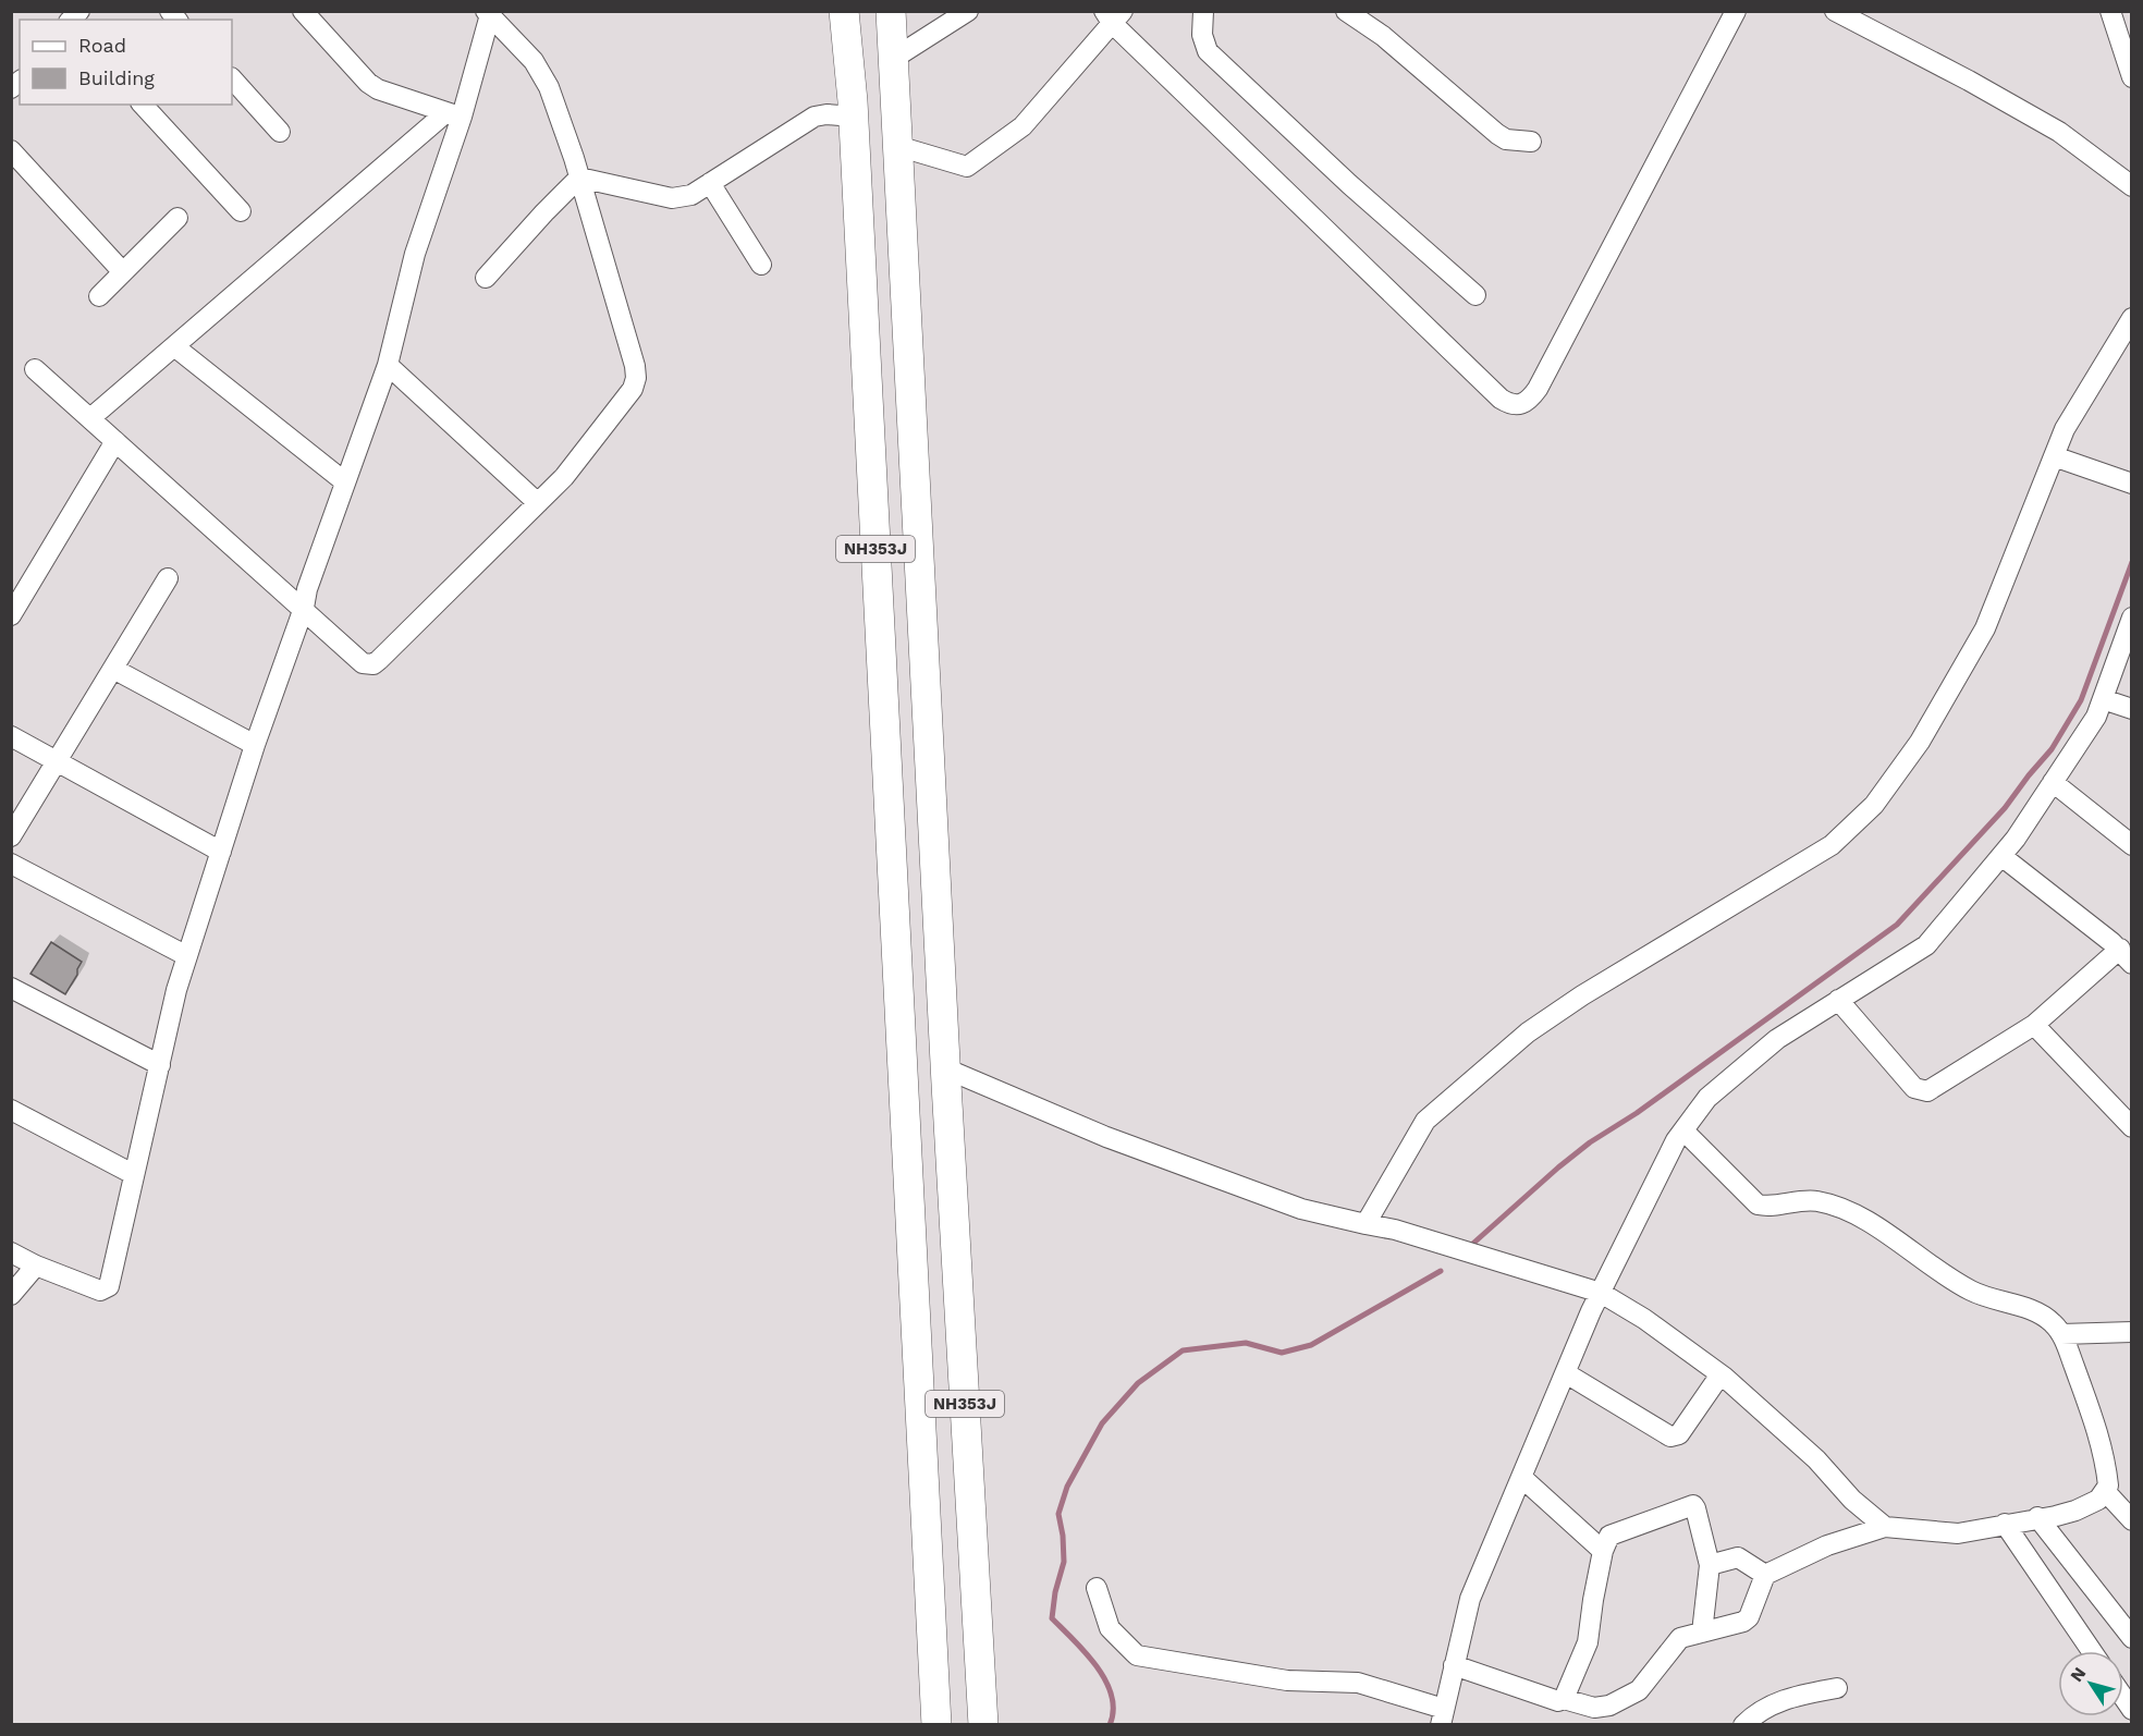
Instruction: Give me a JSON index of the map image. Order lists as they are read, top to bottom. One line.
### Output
{"streets":{"highway":["NH353J"]},"legend":["Road","Building"],"north":"top left"}
